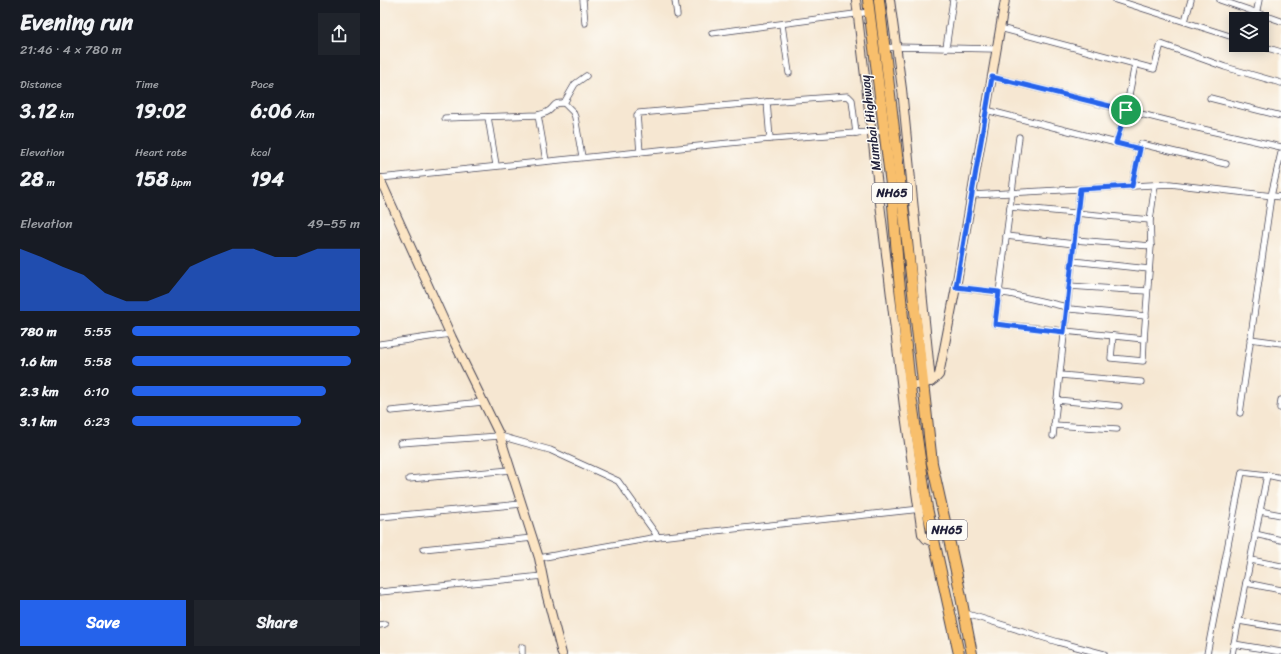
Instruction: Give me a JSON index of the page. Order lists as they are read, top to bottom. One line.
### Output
{"streets":{"highway":["Mumbai Highway","NH65"]},"crossings":[["Mumbai Highway","NH65"]],"page":{"heading":["Evening run","21:46 · 4 × 780 m"],"stats":[["Distance","3.12 km"],["Time","19:02"],["Pace","6:06 /km"],["Elevation","28 m"],["Heart rate","158 bpm"],["kcal","194"]],"chart":["Elevation","49–55 m"],"list":[{"name":"780 m","note":"5:55"},{"name":"1.6 km","note":"5:58"},{"name":"2.3 km","note":"6:10"},{"name":"3.1 km","note":"6:23"}],"buttons":["Save","Share"]}}
